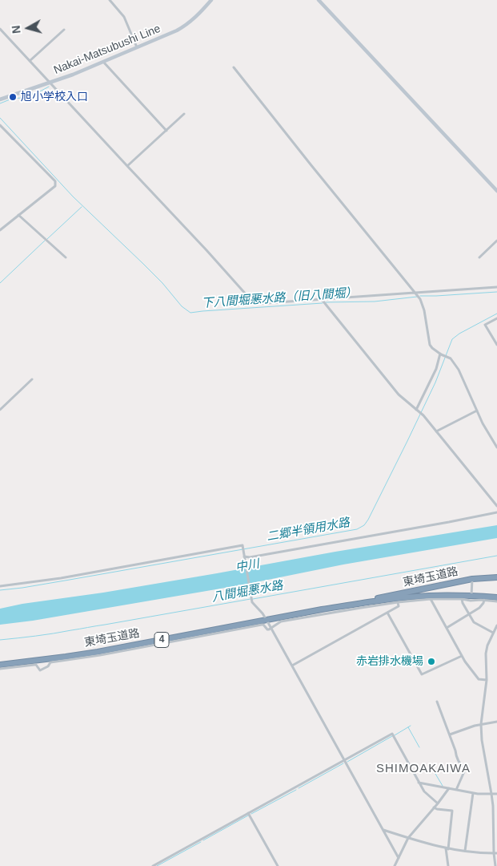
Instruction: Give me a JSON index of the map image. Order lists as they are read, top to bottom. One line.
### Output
{"streets":{"highway":["東埼玉道路","4"],"street":["Nakai-Matsubushi Line"]},"districts":["SHIMOAKAIWA"],"water":["下八間堀悪水路（旧八間堀）","二郷半領用水路","中川","八間堀悪水路"],"places":["旭小学校入口","赤岩排水機場"],"north":"left"}
